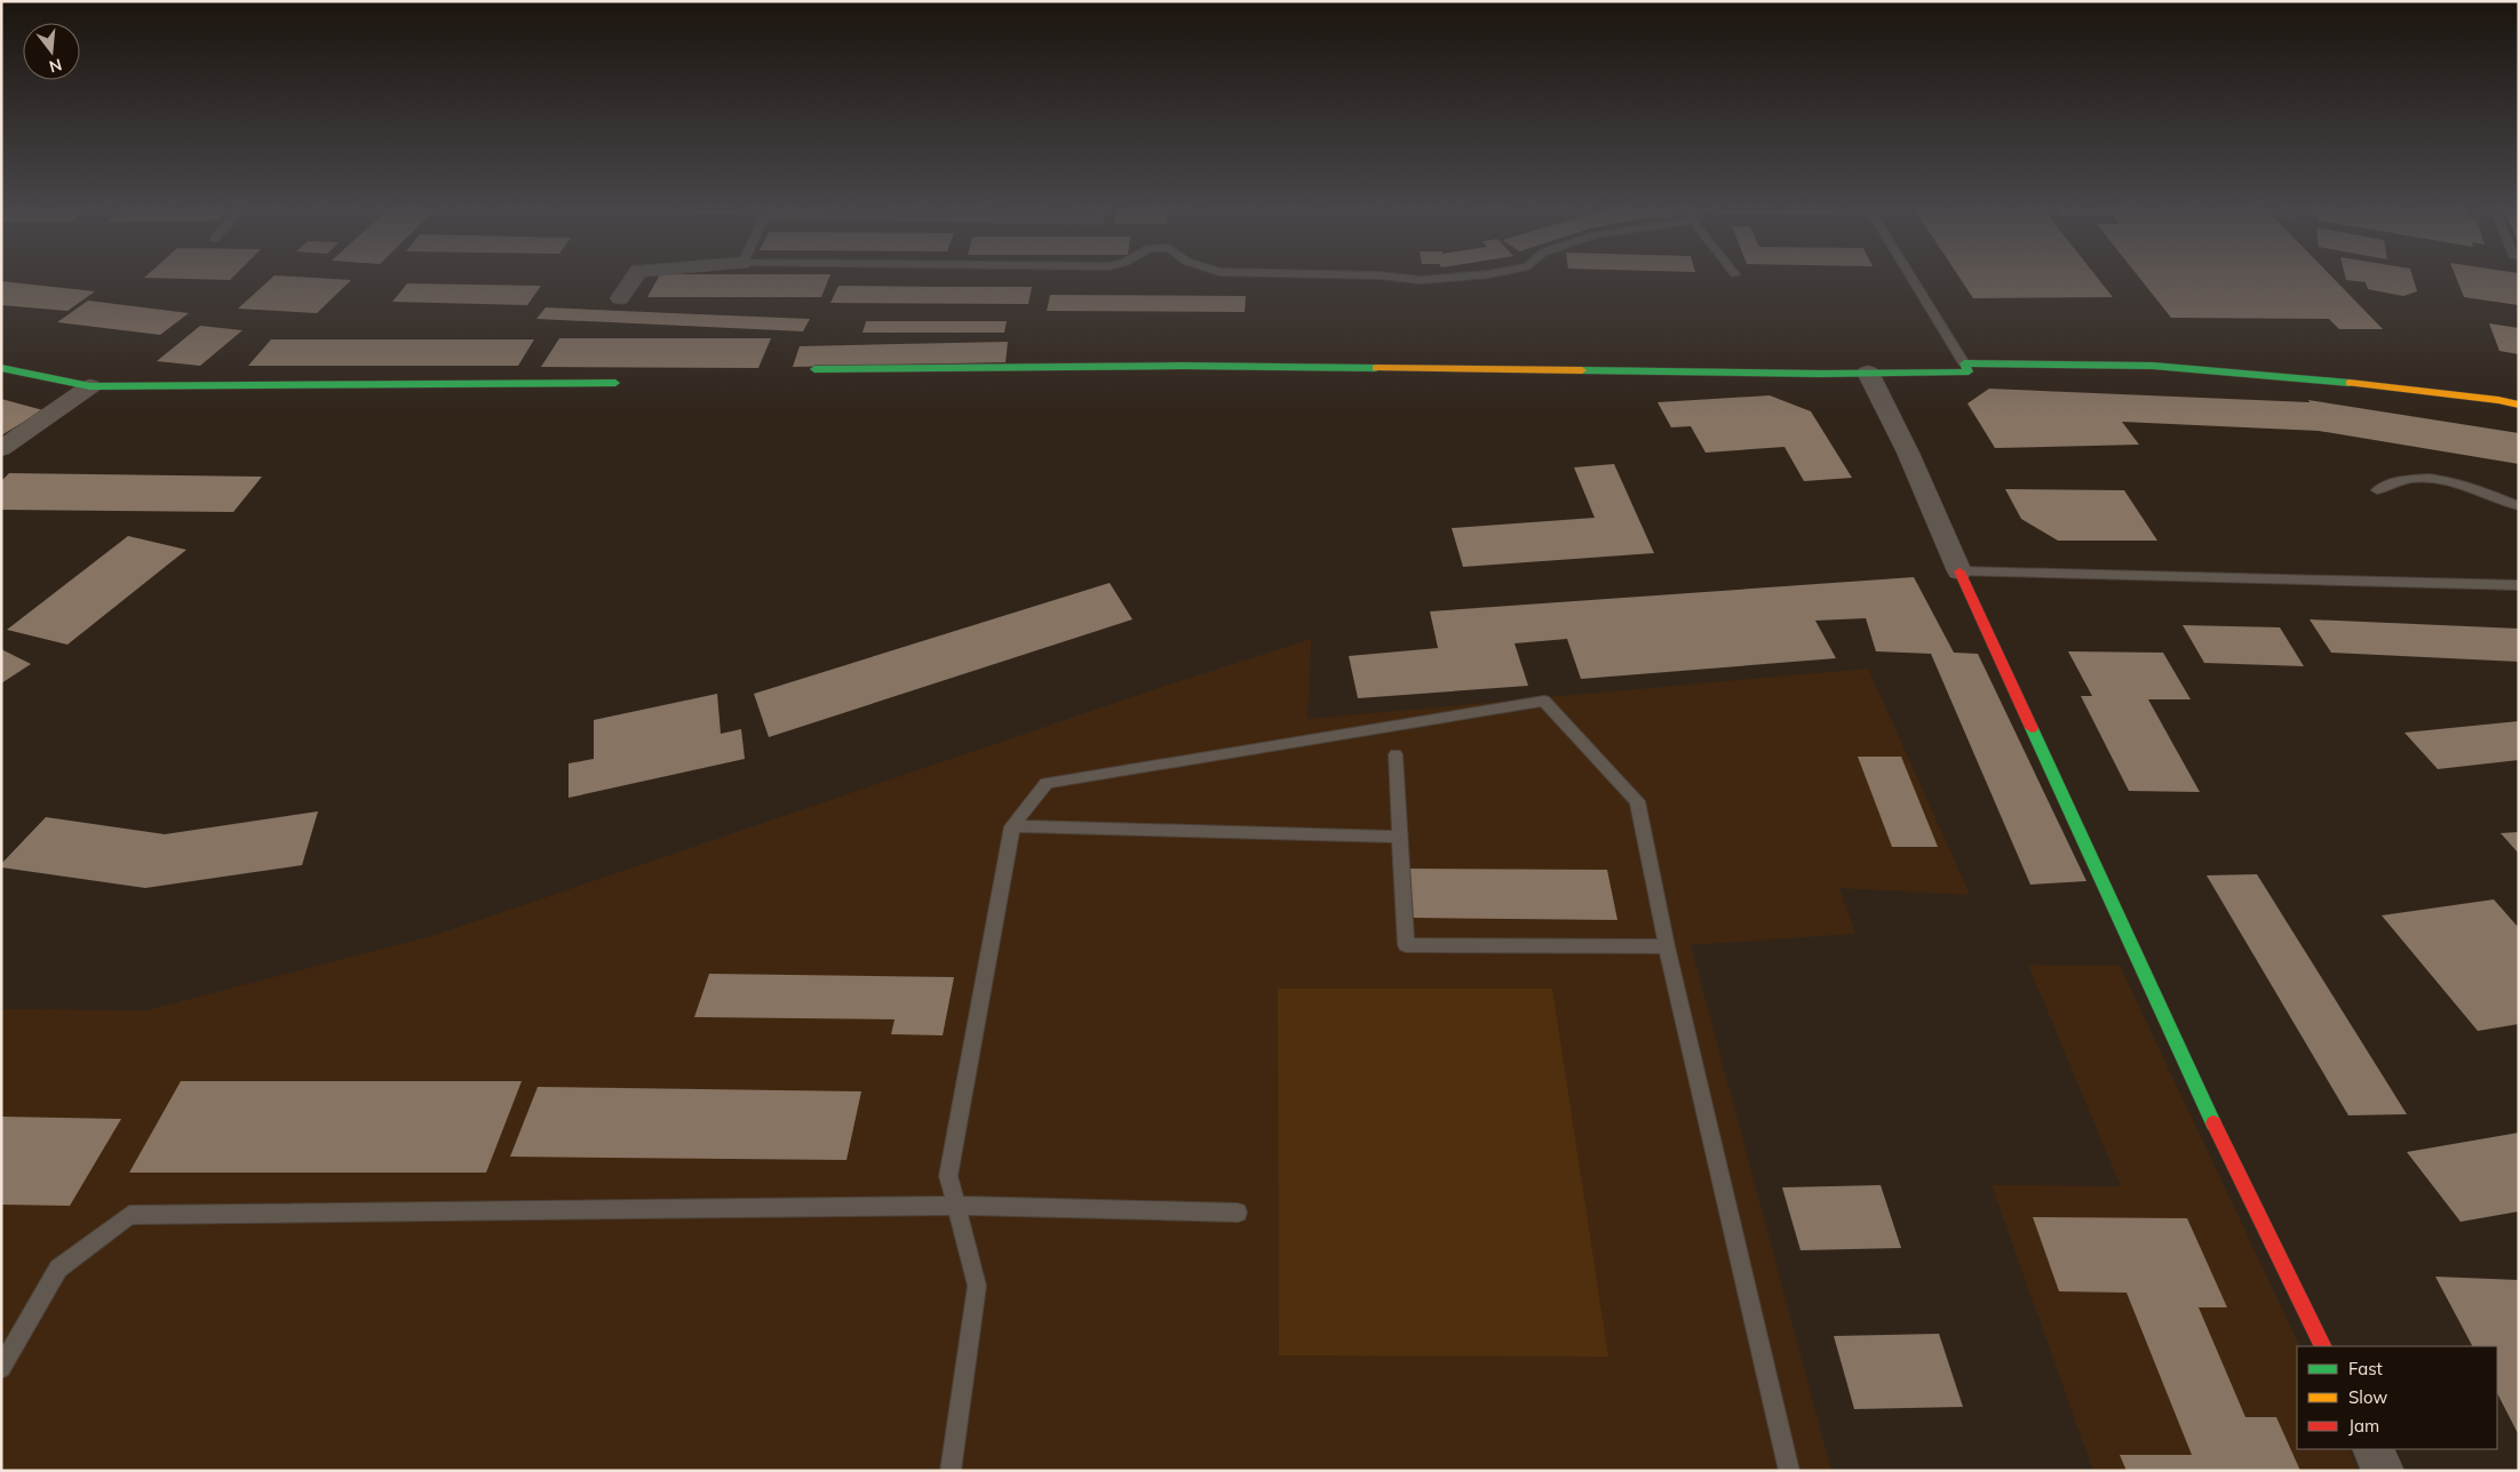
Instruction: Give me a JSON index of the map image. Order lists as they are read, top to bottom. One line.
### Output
{"legend":["Fast","Slow","Jam"],"north":"bottom"}
